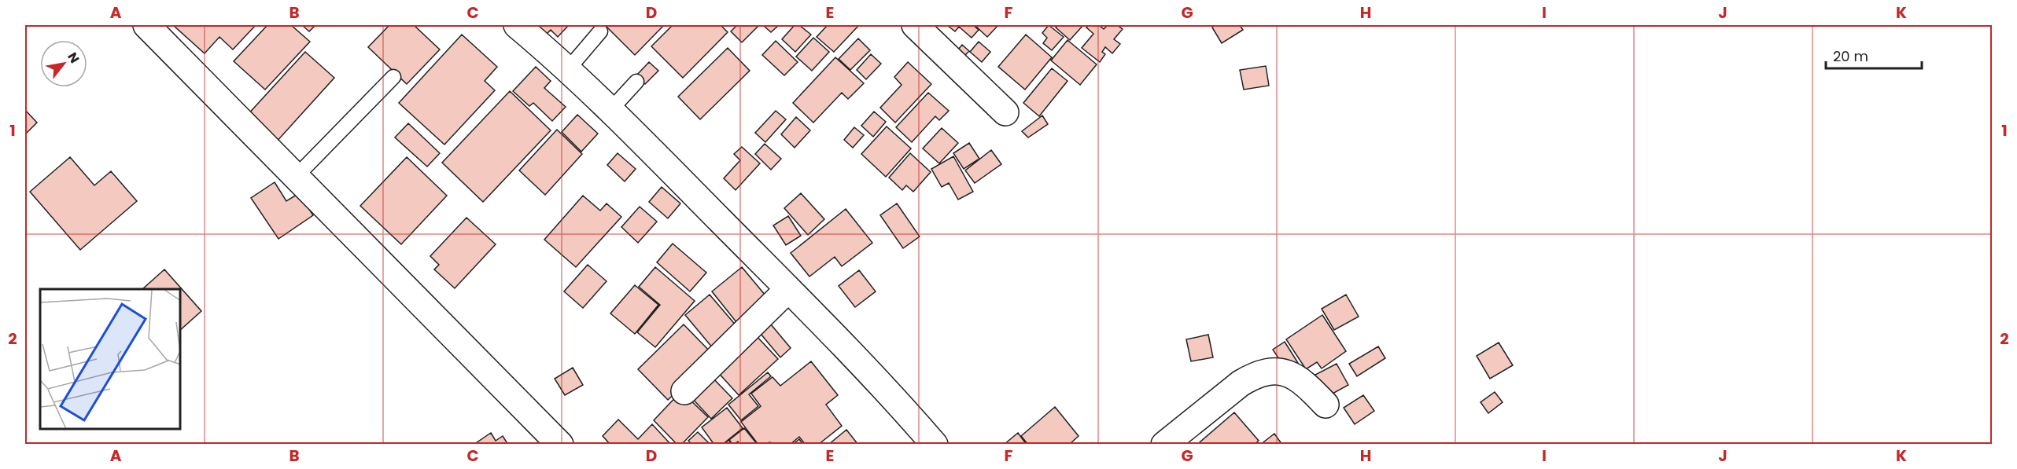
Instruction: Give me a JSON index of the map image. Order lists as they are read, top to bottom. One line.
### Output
{"scale_bar":"20 m","north":"top right","grid":{"columns":["A","B","C","D","E","F","G","H","I","J","K"],"rows":["1","2"]}}
